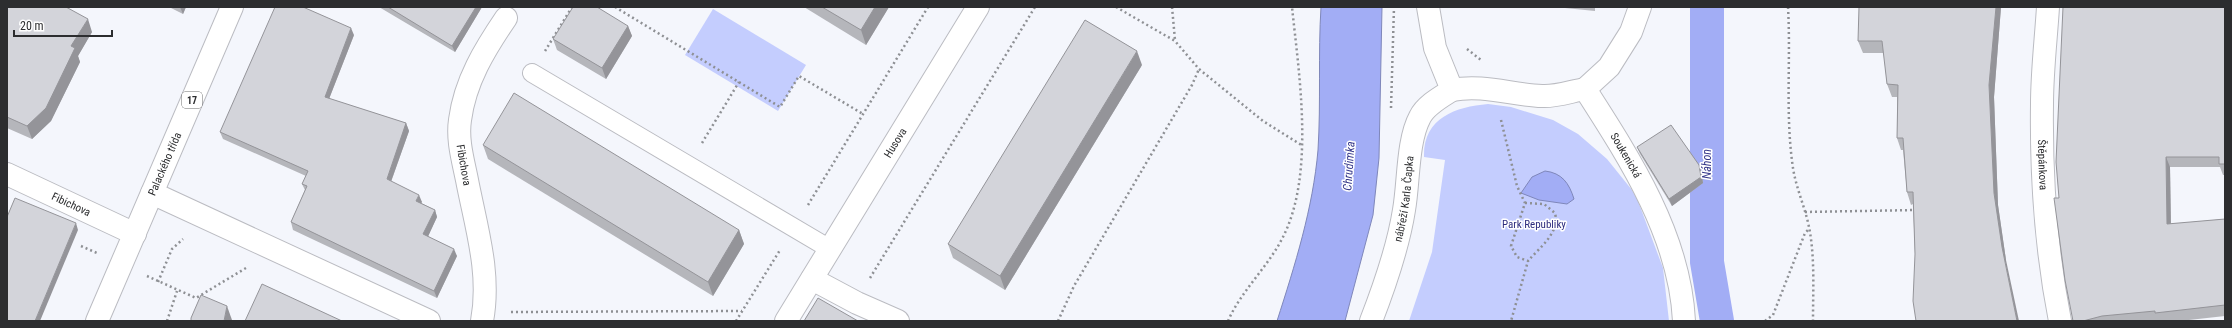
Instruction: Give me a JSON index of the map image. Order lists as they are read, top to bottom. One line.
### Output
{"streets":{"street":["17","Husova","Soukenická","Palackého třída","Fibichova","Štěpánkova","nábřeží Karla Čapka"]},"crossings":[["Soukenická","nábřeží Karla Čapka"],["Palackého třída","Fibichova"]],"water":["Náhon","Chrudimka"],"parks":["Park Republiky"],"scale_bar":"20 m"}
